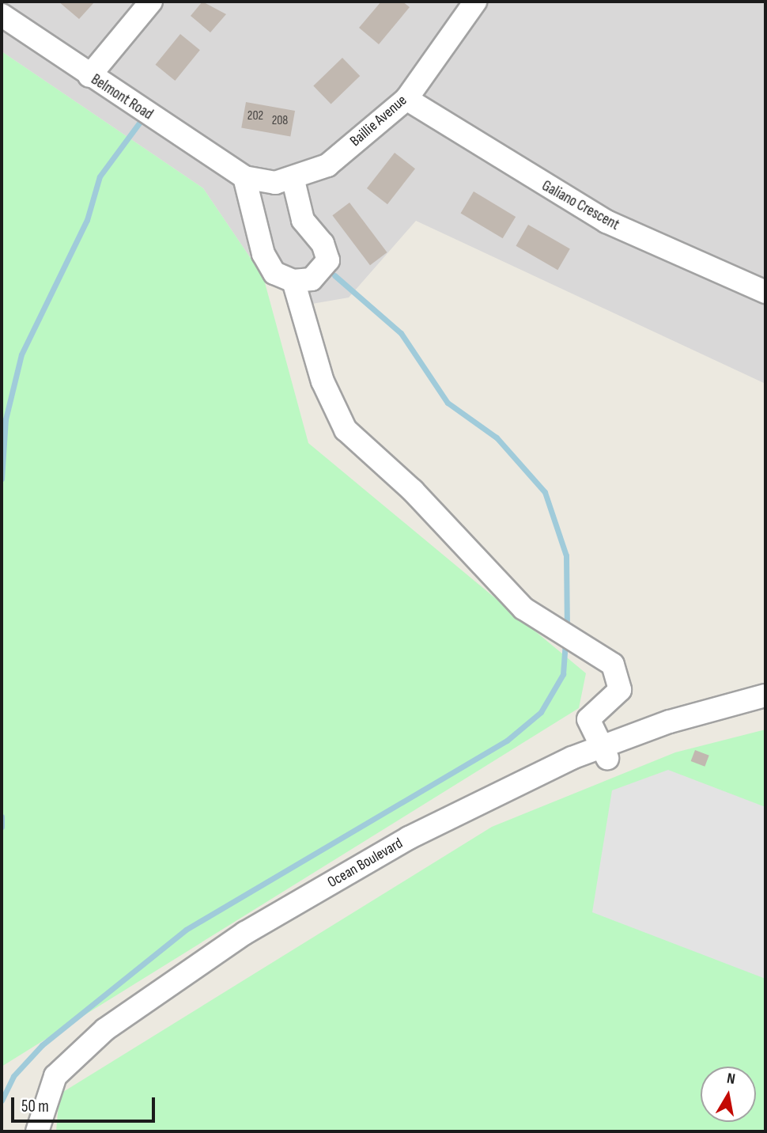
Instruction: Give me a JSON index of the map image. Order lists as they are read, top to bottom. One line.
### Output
{"streets":{"street":["Belmont Road","Baillie Avenue","Galiano Crescent","Ocean Boulevard"]},"crossings":[["Belmont Road","Baillie Avenue"],["Baillie Avenue","Galiano Crescent"]],"house_numbers":["202","208"],"scale_bar":"50 m","north":"top"}
